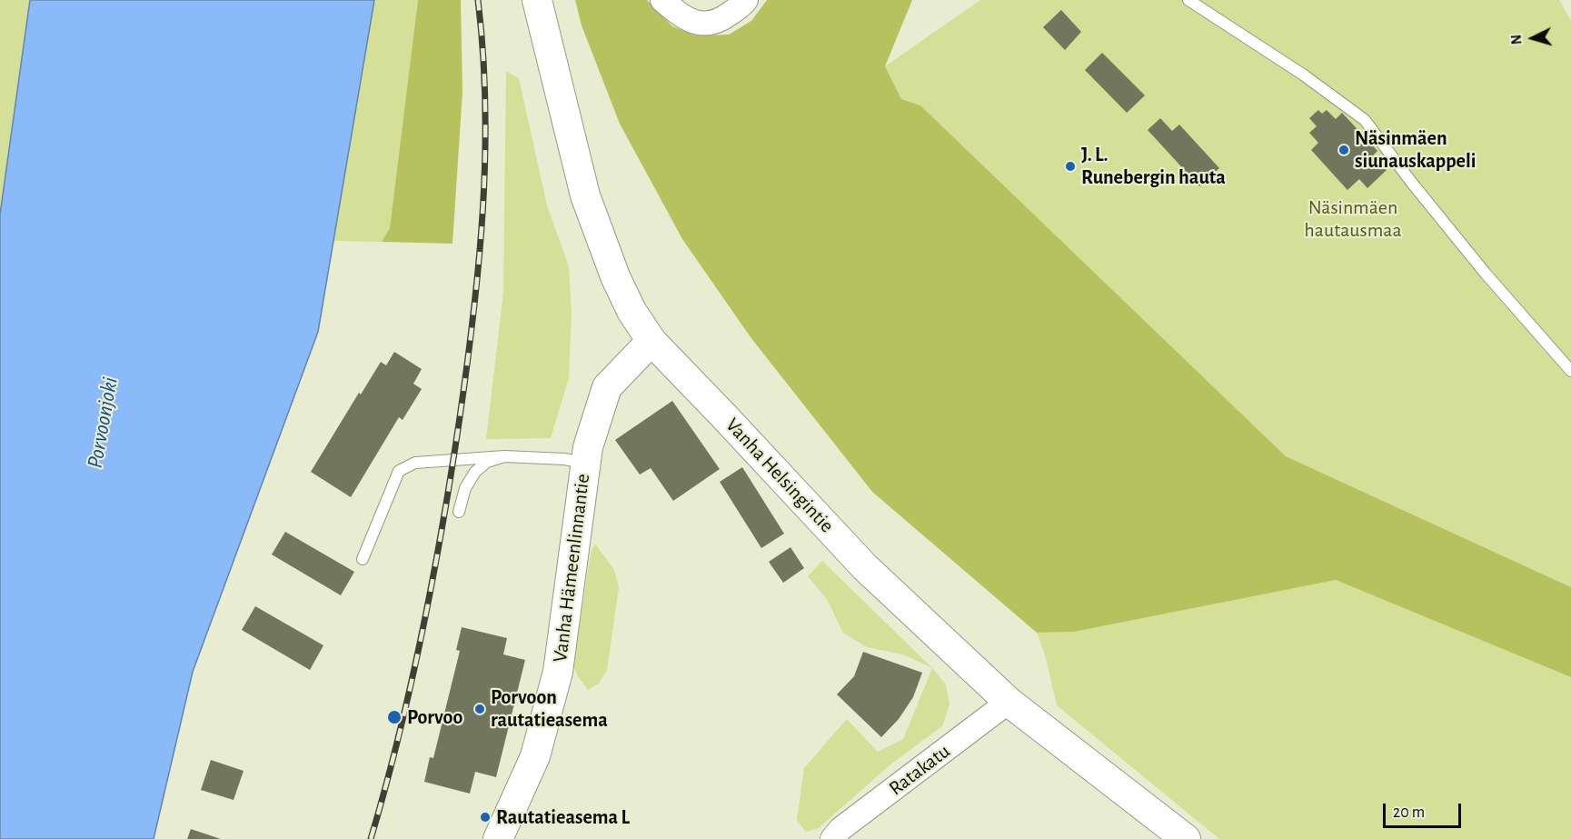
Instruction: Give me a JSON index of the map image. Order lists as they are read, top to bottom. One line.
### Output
{"streets":{"street":["Vanha Helsingintie","Vanha Hämeenlinnantie","Ratakatu"]},"crossings":[["Vanha Helsingintie","Vanha Hämeenlinnantie"],["Vanha Helsingintie","Ratakatu"]],"water":["Porvoonjoki"],"parks":["Näsinmäen hautausmaa"],"places":["Näsinmäen siunauskappeli","J. L. Runebergin hauta","Porvoon rautatieasema","Porvoo","Rautatieasema L"],"scale_bar":"20 m","north":"left"}
